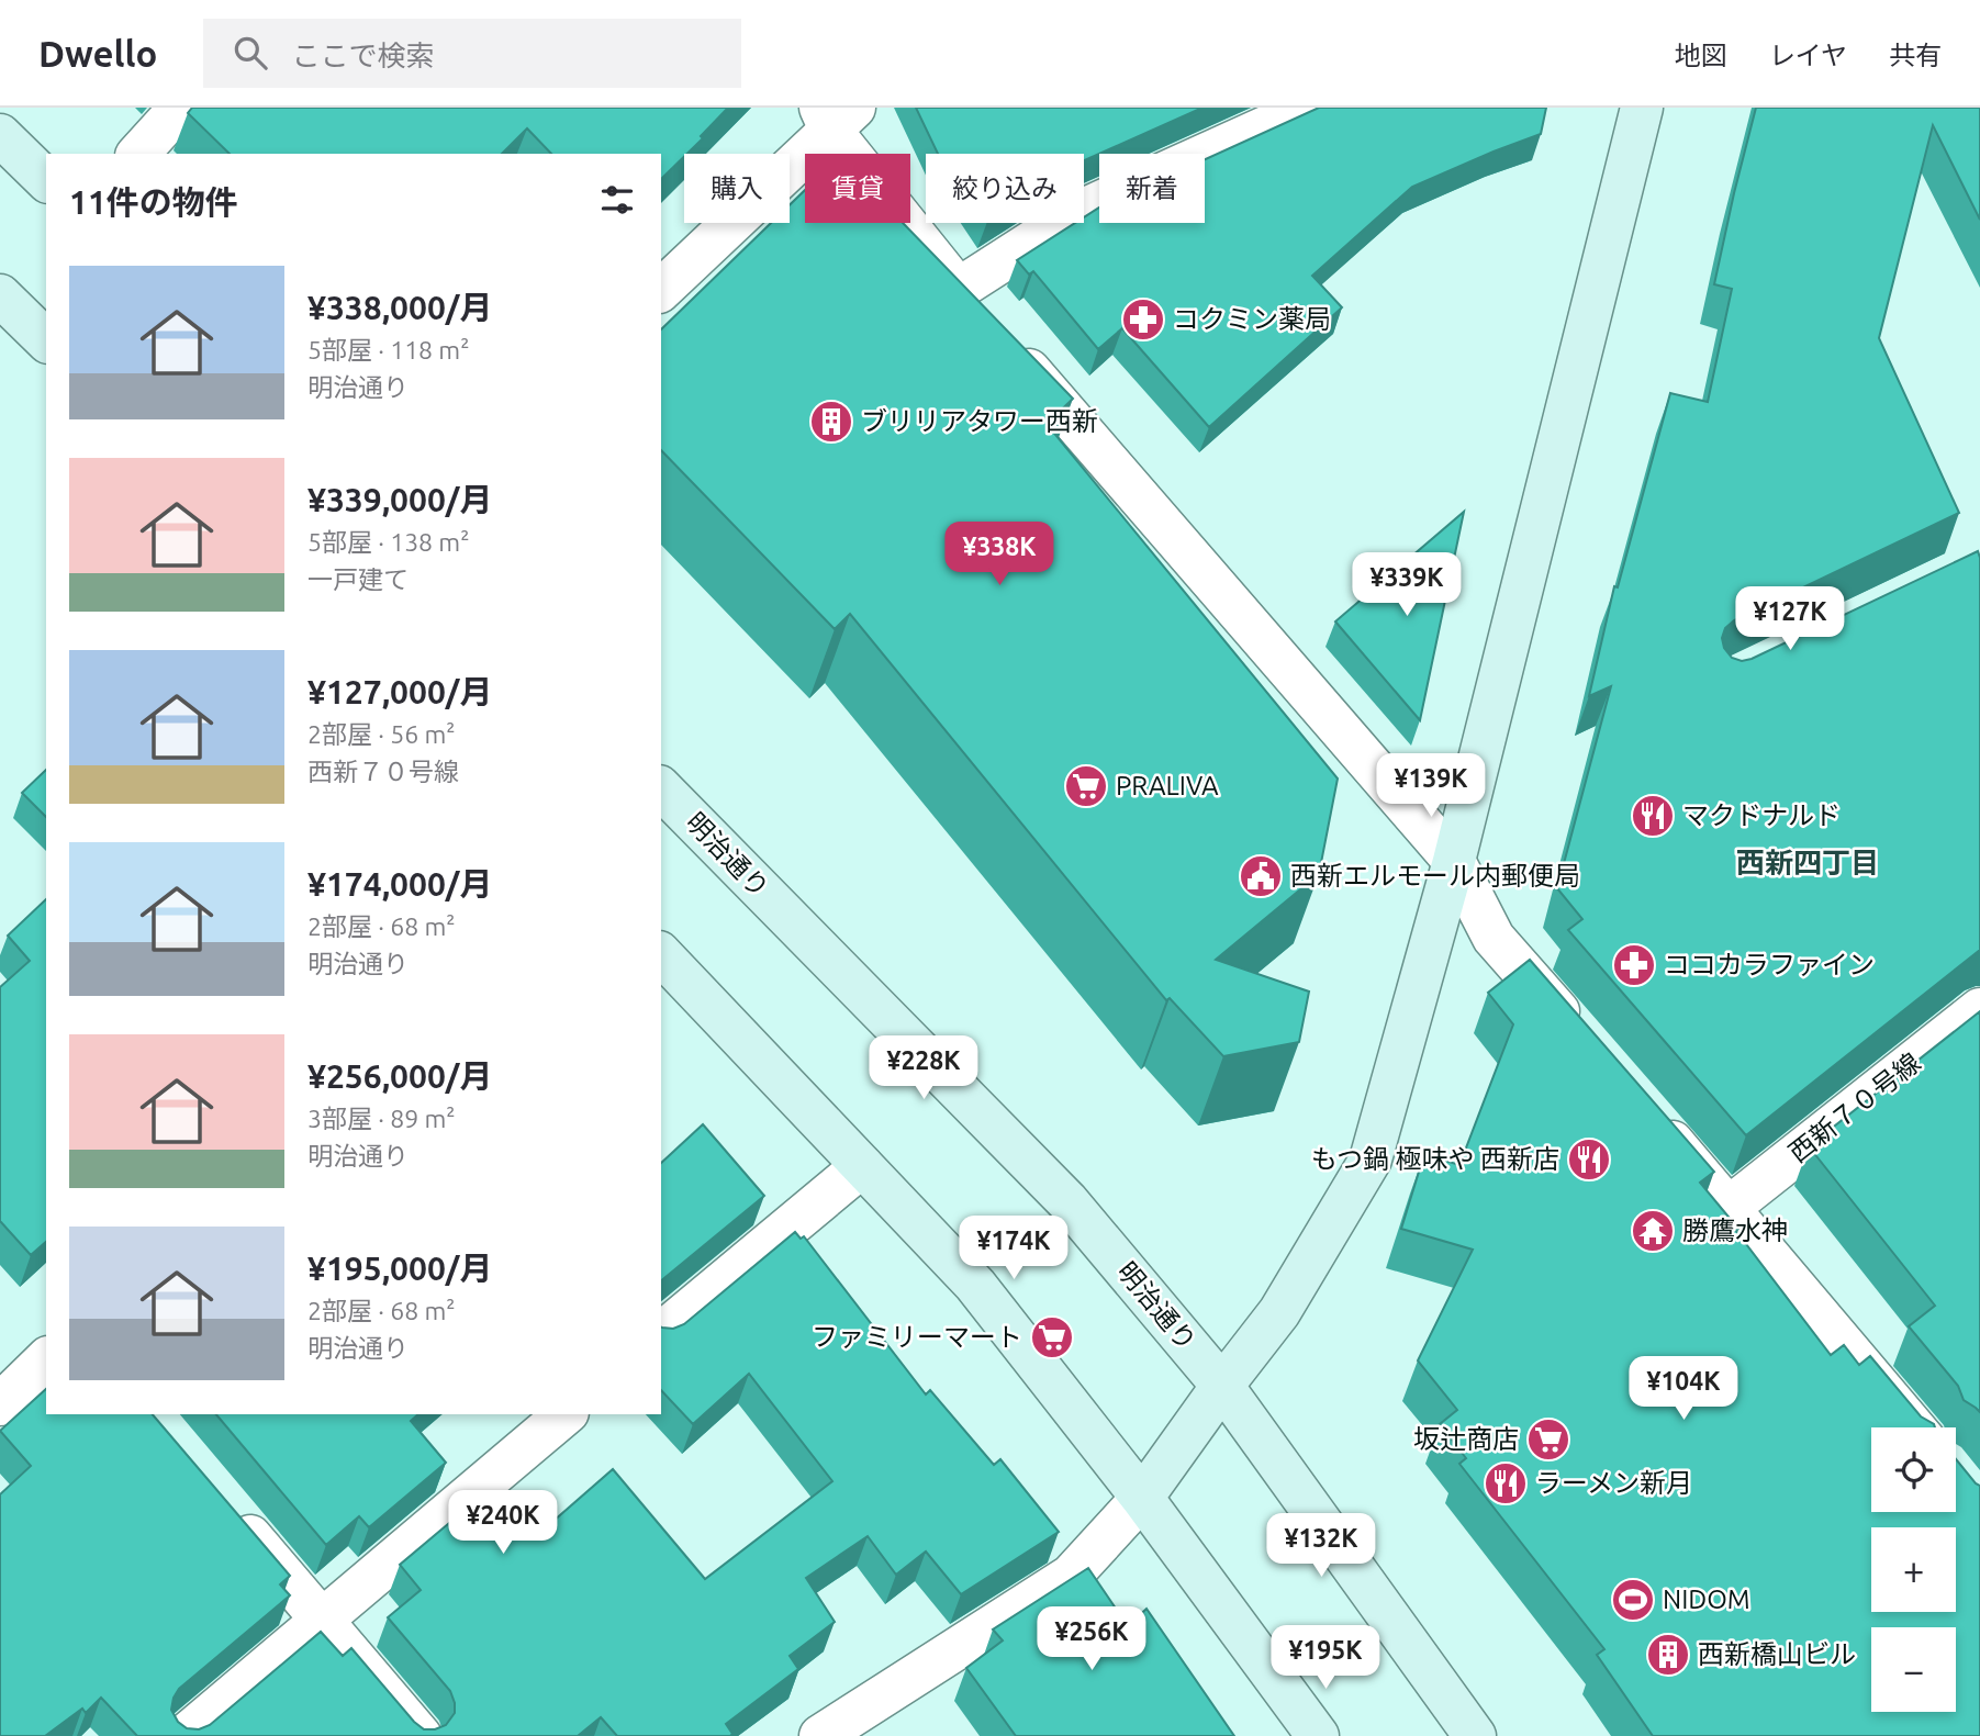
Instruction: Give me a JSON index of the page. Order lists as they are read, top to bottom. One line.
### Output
{"streets":{"street":["明治通り","西新７０号線"]},"districts":["西新四丁目"],"places":{"pharmacy":["コクミン薬局","ココカラファイン"],"building":["ブリリアタワー西新","西新橋山ビル"],"supermarket":["PRALIVA","ファミリーマート","坂辻商店"],"restaurant":["マクドナルド","もつ鍋 極味や 西新店","ラーメン新月"],"public building":["西新エルモール内郵便局"],"temple":["勝鷹水神"],"sports":["NIDOM"]},"page":{"header":"Dwello","search":"ここで検索","nav":["地図","レイヤ","共有"],"chip":["購入","賃貸","絞り込み","新着"],"heading":"11件の物件","list":[{"name":"¥338,000/月","note":"5部屋 · 118 m² · 明治通り"},{"name":"¥339,000/月","note":"5部屋 · 138 m² · 一戸建て"},{"name":"¥127,000/月","note":"2部屋 · 56 m² · 西新７０号線"},{"name":"¥174,000/月","note":"2部屋 · 68 m² · 明治通り"},{"name":"¥256,000/月","note":"3部屋 · 89 m² · 明治通り"},{"name":"¥195,000/月","note":"2部屋 · 68 m² · 明治通り"}],"price":["¥338K","¥339K","¥127K","¥139K","¥228K","¥174K","¥104K","¥240K","¥132K","¥256K","¥195K"],"map_buttons":["+","−"]}}
